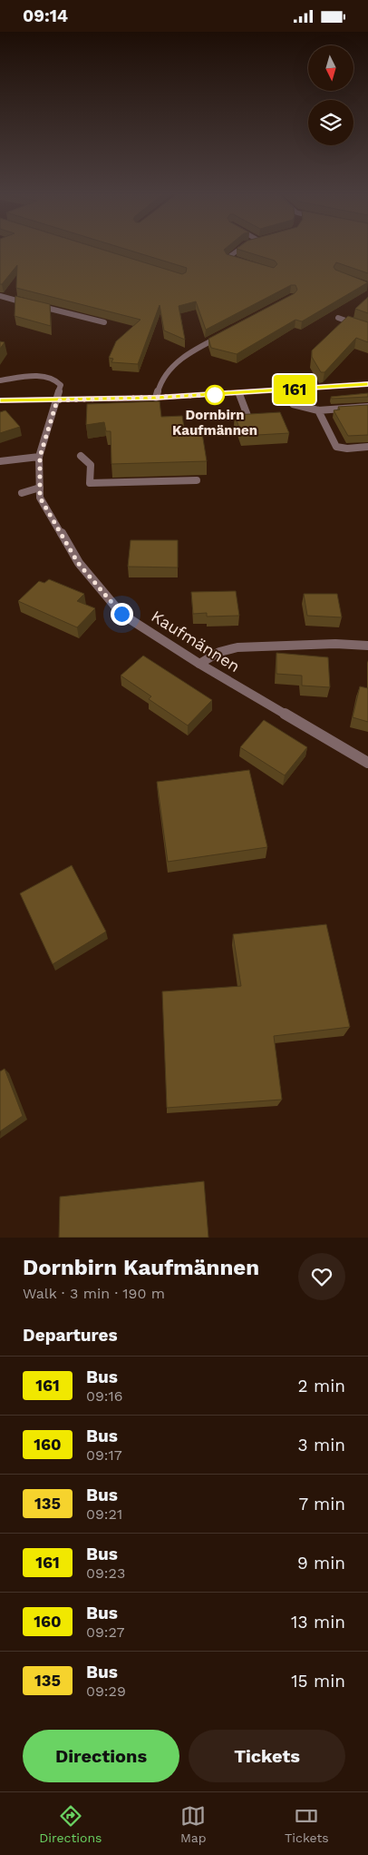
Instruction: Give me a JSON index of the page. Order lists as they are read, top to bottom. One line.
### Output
{"streets":{"street":["Kaufmännen"]},"places":["Dornbirn Kaufmännen"],"lines":["bus line 161"],"north":"bottom","page":{"status":"09:14","on_map":"161","heading":[["Dornbirn Kaufmännen","Walk · 3 min · 190 m"],"Departures"],"list":[{"mark":"161","name":"Bus","note":"09:16","value":"2 min"},{"mark":"160","name":"Bus","note":"09:17","value":"3 min"},{"mark":"135","name":"Bus","note":"09:21","value":"7 min"},{"mark":"161","name":"Bus","note":"09:23","value":"9 min"},{"mark":"160","name":"Bus","note":"09:27","value":"13 min"},{"mark":"135","name":"Bus","note":"09:29","value":"15 min"}],"buttons":["Directions","Tickets"],"tabs":["Directions","Map","Tickets"]}}
